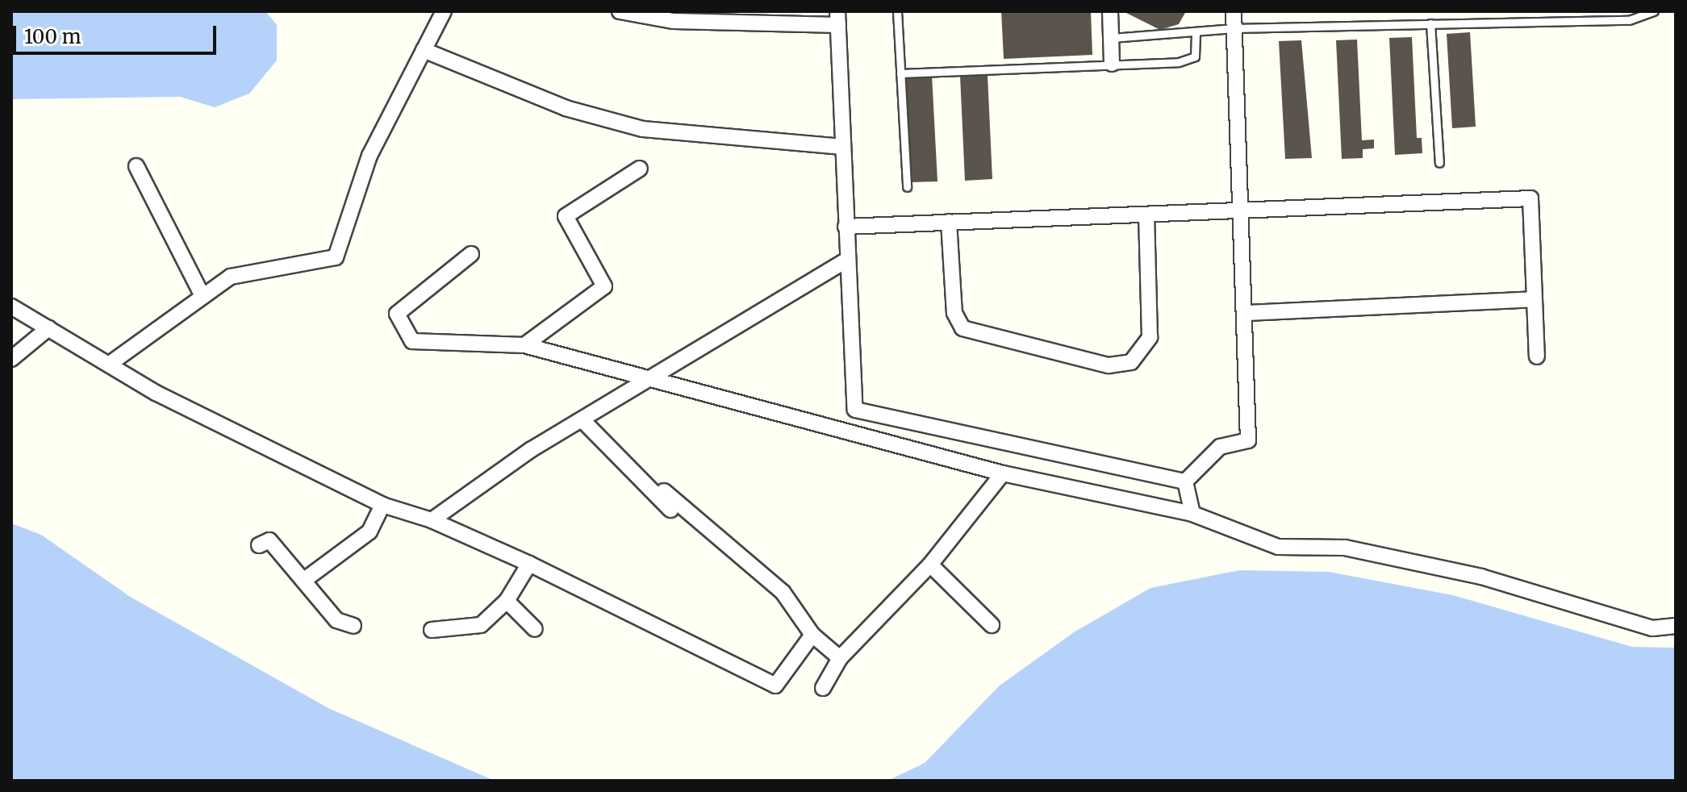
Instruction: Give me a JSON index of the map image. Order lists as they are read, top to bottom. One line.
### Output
{"scale_bar":"100 m"}
